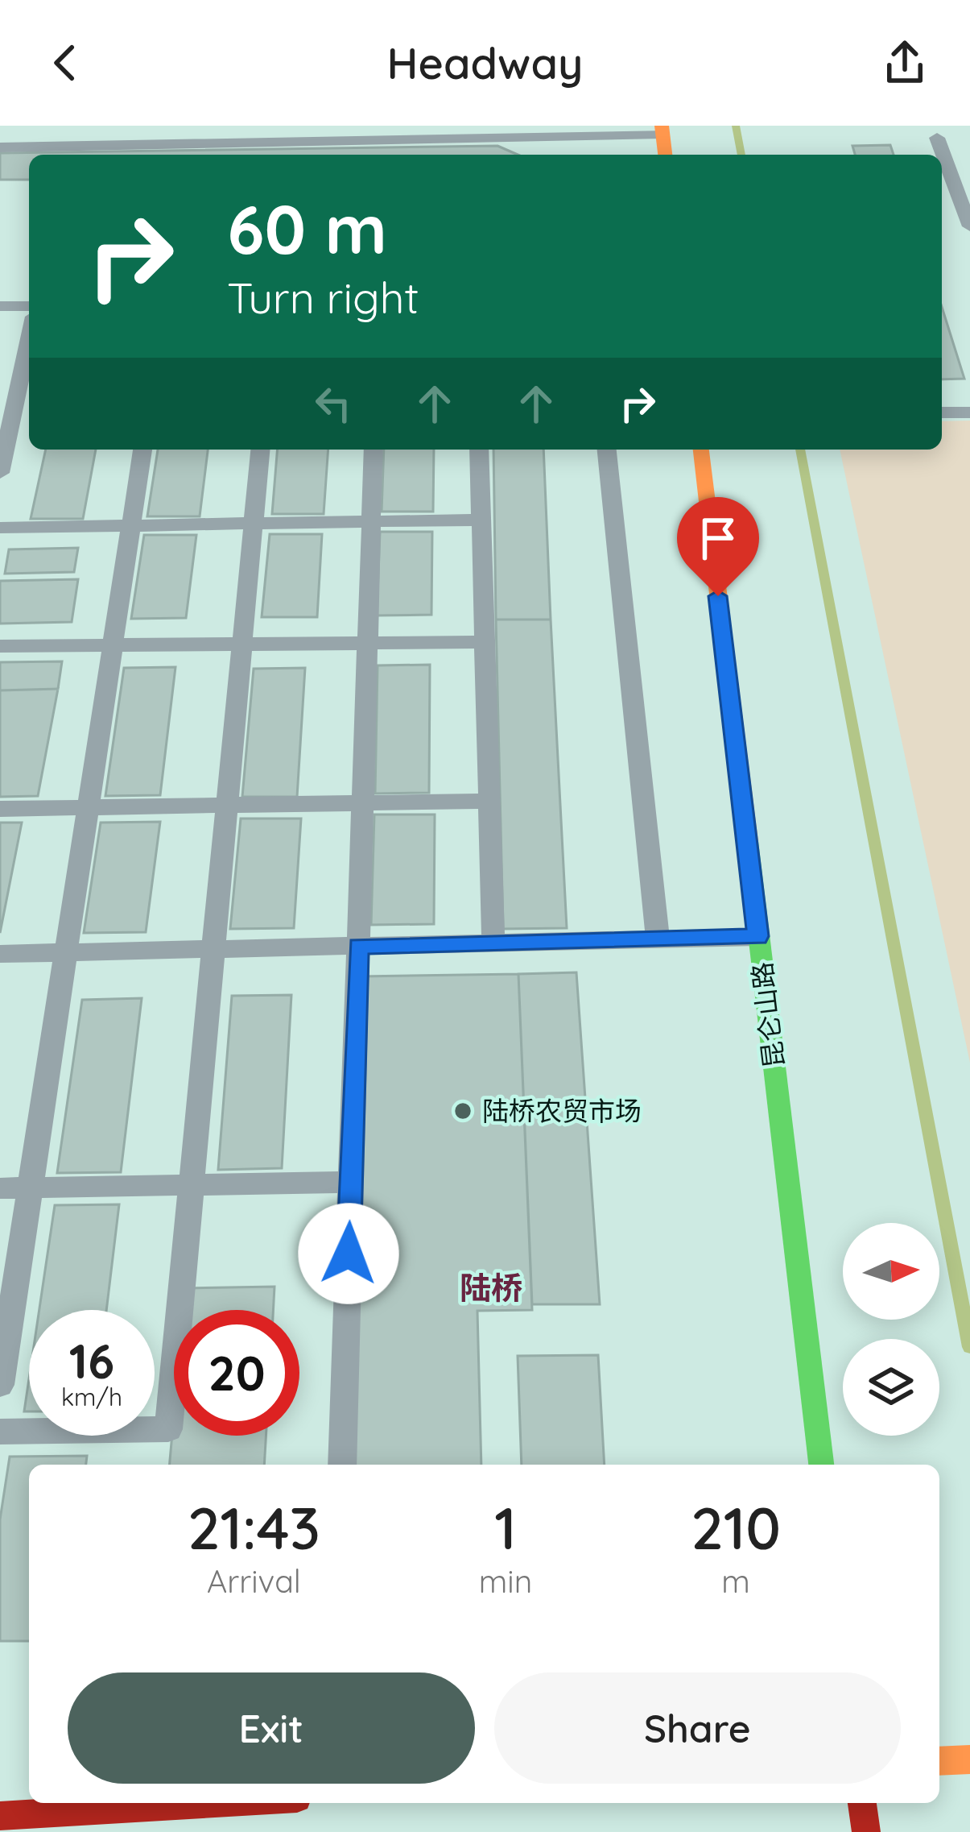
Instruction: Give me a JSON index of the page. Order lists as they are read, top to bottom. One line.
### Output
{"streets":{"street":["昆仑山路"]},"districts":["陆桥"],"places":["陆桥农贸市场"],"north":"right","page":{"header":"Headway","turn":["60 m","Turn right"],"speed":"16 km/h","limit":"20","eta":["21:43","Arrival","1","min","210","m"],"buttons":["Exit","Share"]}}
